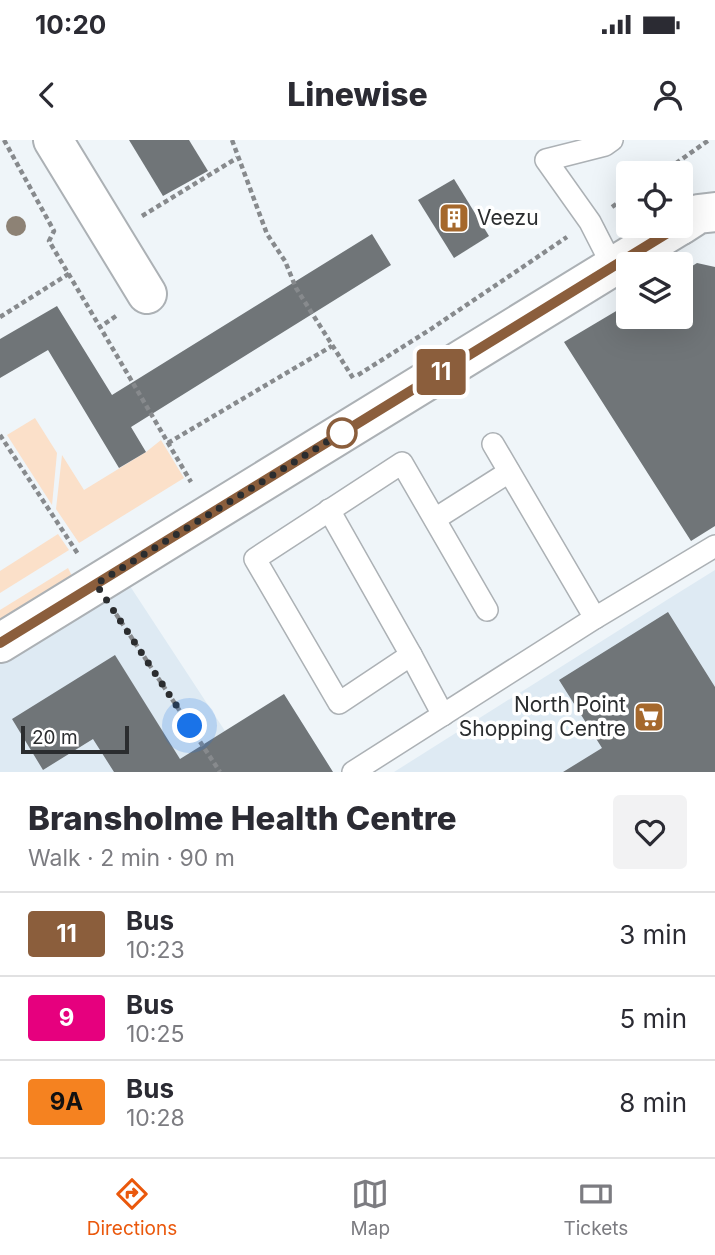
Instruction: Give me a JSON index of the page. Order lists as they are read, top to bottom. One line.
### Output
{"places":{"building":["Veezu"],"supermarket":["North Point Shopping Centre"]},"lines":["bus line 11"],"scale_bar":"20 m","page":{"status":"10:20","header":"Linewise","on_map":"11","scale":"20 m","heading":["Bransholme Health Centre","Walk · 2 min · 90 m"],"list":[{"mark":"11","name":"Bus","note":"10:23","value":"3 min"},{"mark":"9","name":"Bus","note":"10:25","value":"5 min"},{"mark":"9A","name":"Bus","note":"10:28","value":"8 min"}],"tabs":["Directions","Map","Tickets"]}}
